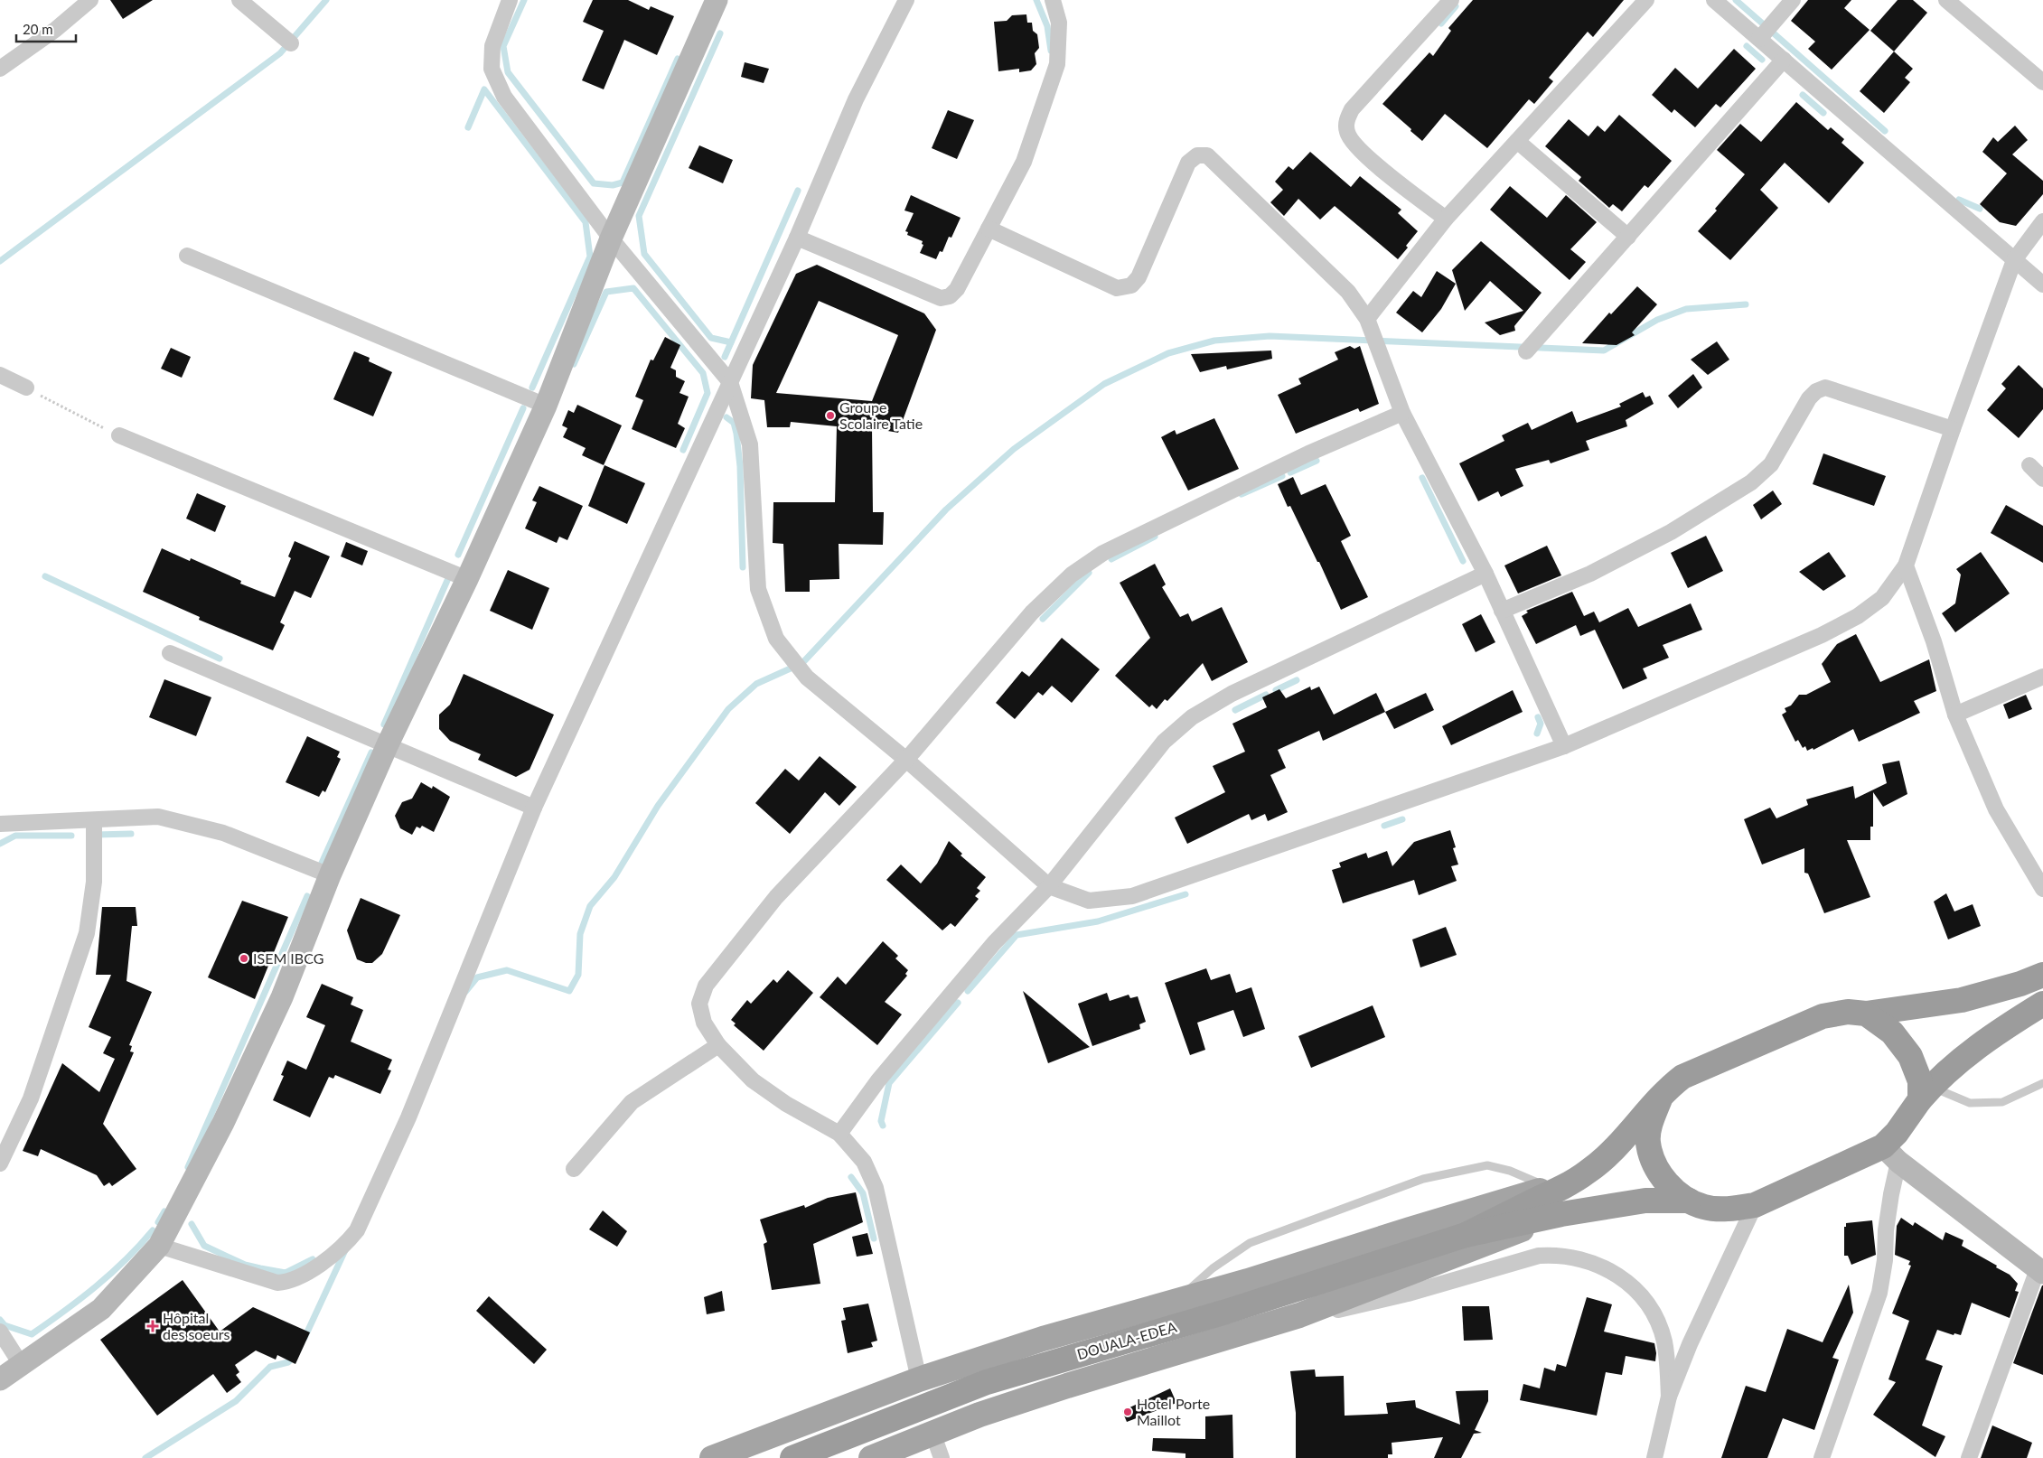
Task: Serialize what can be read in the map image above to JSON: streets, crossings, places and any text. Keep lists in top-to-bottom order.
{
  "streets": {
    "highway": ["DOUALA-EDEA"]
  },
  "places": {
    "other": ["Groupe Scolaire Tatie", "ISEM IBCG", "Hotel Porte Maillot"],
    "health": ["Hôpital des soeurs"]
  },
  "scale_bar": "20 m"
}
